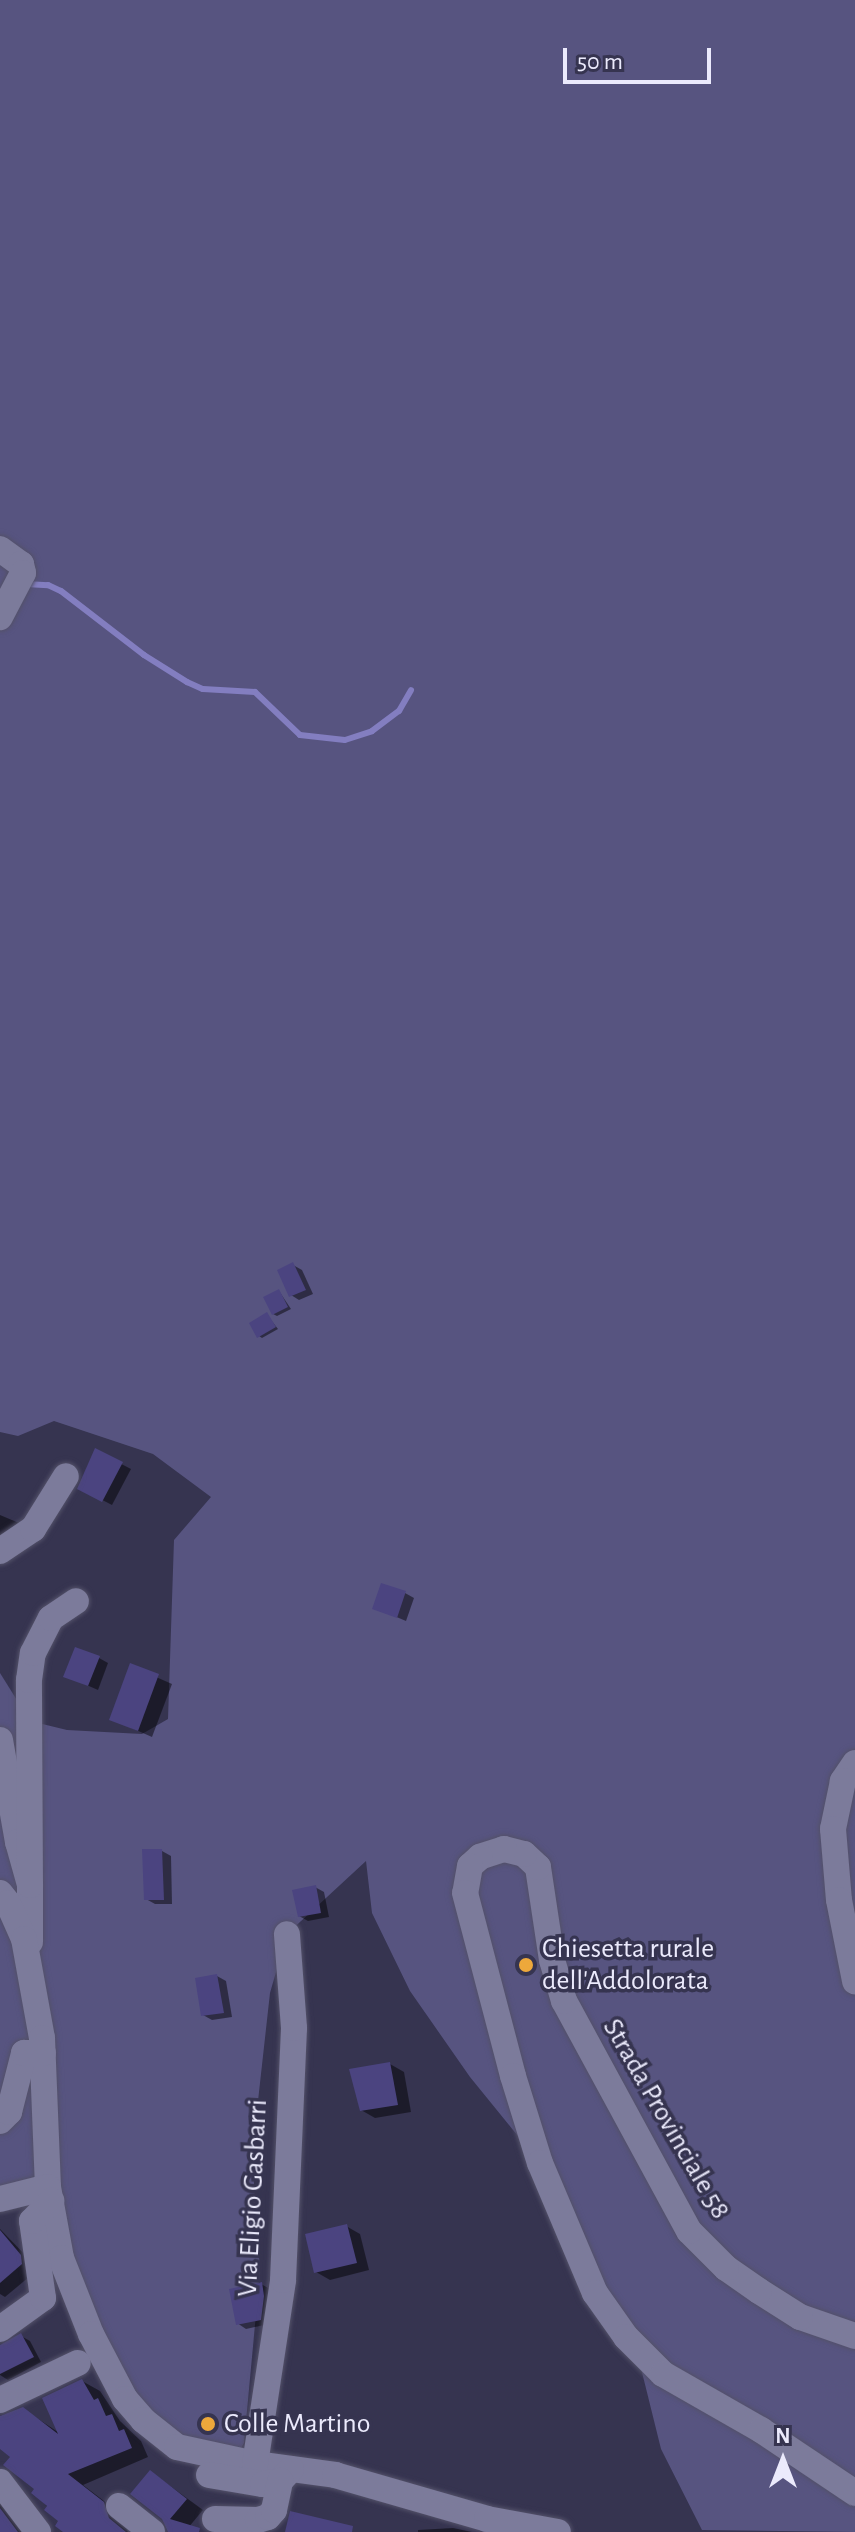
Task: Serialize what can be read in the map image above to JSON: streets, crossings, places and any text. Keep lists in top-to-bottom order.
{
  "streets": {
    "street": ["Strada Provinciale 58", "Via Eligio Gasbarri"]
  },
  "places": ["Chiesetta rurale dell'Addolorata", "Colle Martino"],
  "scale_bar": "50 m",
  "north": "top"
}
